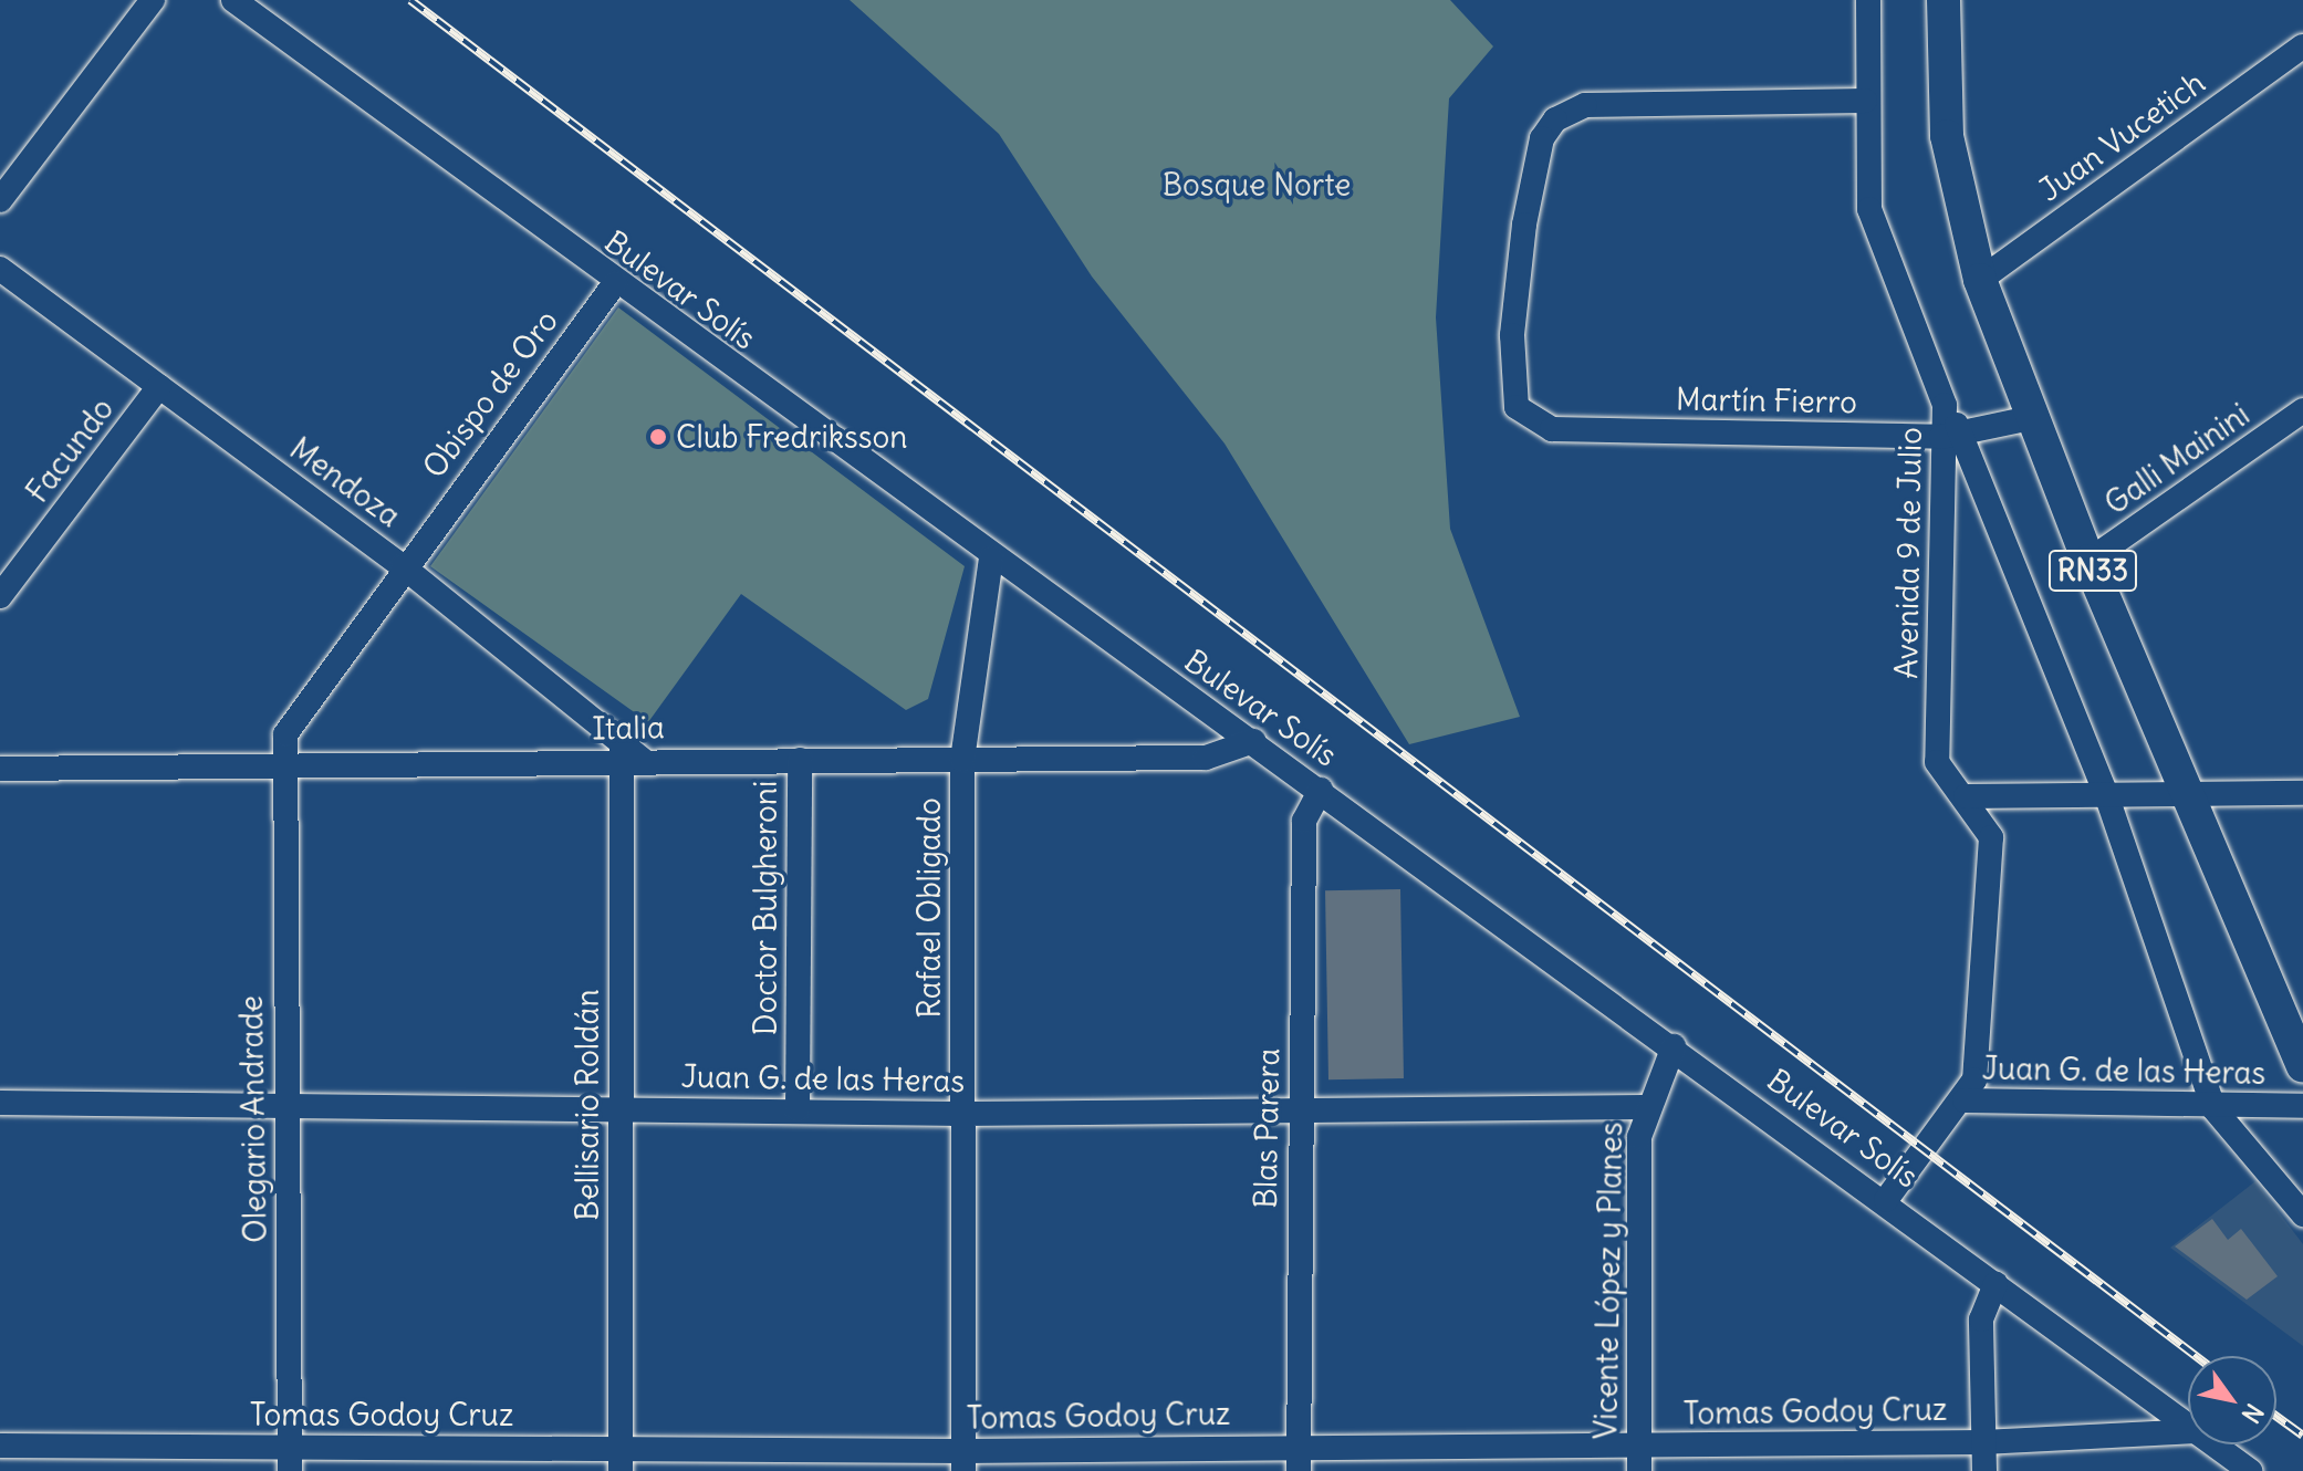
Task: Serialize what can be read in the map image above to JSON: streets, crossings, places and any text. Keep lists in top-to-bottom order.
{
  "streets": {
    "highway": ["RN33"],
    "street": [
      "Juan Vucetich",
      "Bulevar Solís",
      "Obispo de Oro",
      "Martín Fierro",
      "Facundo",
      "Galli Mainini",
      "Mendoza",
      "Avenida 9 de Julio",
      "Italia",
      "Doctor Bulgheroni",
      "Rafael Obligado",
      "Juan G. de las Heras",
      "Bellisario Roldán",
      "Olegario Andrade",
      "Blas Parera",
      "Vicente López y Planes",
      "Tomas Godoy Cruz"
    ]
  },
  "crossings": [
    ["Juan Vucetich", "RN33"],
    ["Bulevar Solís", "Obispo de Oro"],
    ["Bulevar Solís", "Italia"],
    ["Bulevar Solís", "Rafael Obligado"],
    ["Bulevar Solís", "Juan G. de las Heras"],
    ["Bulevar Solís", "Blas Parera"],
    ["Bulevar Solís", "Vicente López y Planes"],
    ["Obispo de Oro", "Mendoza"],
    ["Obispo de Oro", "Italia"],
    ["Obispo de Oro", "Olegario Andrade"],
    ["Martín Fierro", "Avenida 9 de Julio"],
    ["Martín Fierro", "RN33"],
    ["Facundo", "Mendoza"],
    ["Galli Mainini", "RN33"],
    ["Mendoza", "Italia"],
    ["Mendoza", "Bellisario Roldán"],
    ["Avenida 9 de Julio", "Juan G. de las Heras"],
    ["Italia", "Doctor Bulgheroni"],
    ["Italia", "Rafael Obligado"],
    ["Italia", "Bellisario Roldán"],
    ["Italia", "Olegario Andrade"],
    ["Doctor Bulgheroni", "Juan G. de las Heras"],
    ["Rafael Obligado", "Juan G. de las Heras"],
    ["Rafael Obligado", "Tomas Godoy Cruz"],
    ["Juan G. de las Heras", "Bellisario Roldán"],
    ["Juan G. de las Heras", "Olegario Andrade"],
    ["Juan G. de las Heras", "Blas Parera"],
    ["Juan G. de las Heras", "Vicente López y Planes"],
    ["Bellisario Roldán", "Tomas Godoy Cruz"],
    ["Olegario Andrade", "Tomas Godoy Cruz"],
    ["Blas Parera", "Tomas Godoy Cruz"],
    ["Vicente López y Planes", "Tomas Godoy Cruz"]
  ],
  "parks": ["Bosque Norte"],
  "places": ["Club Fredriksson"],
  "north": "bottom right"
}
